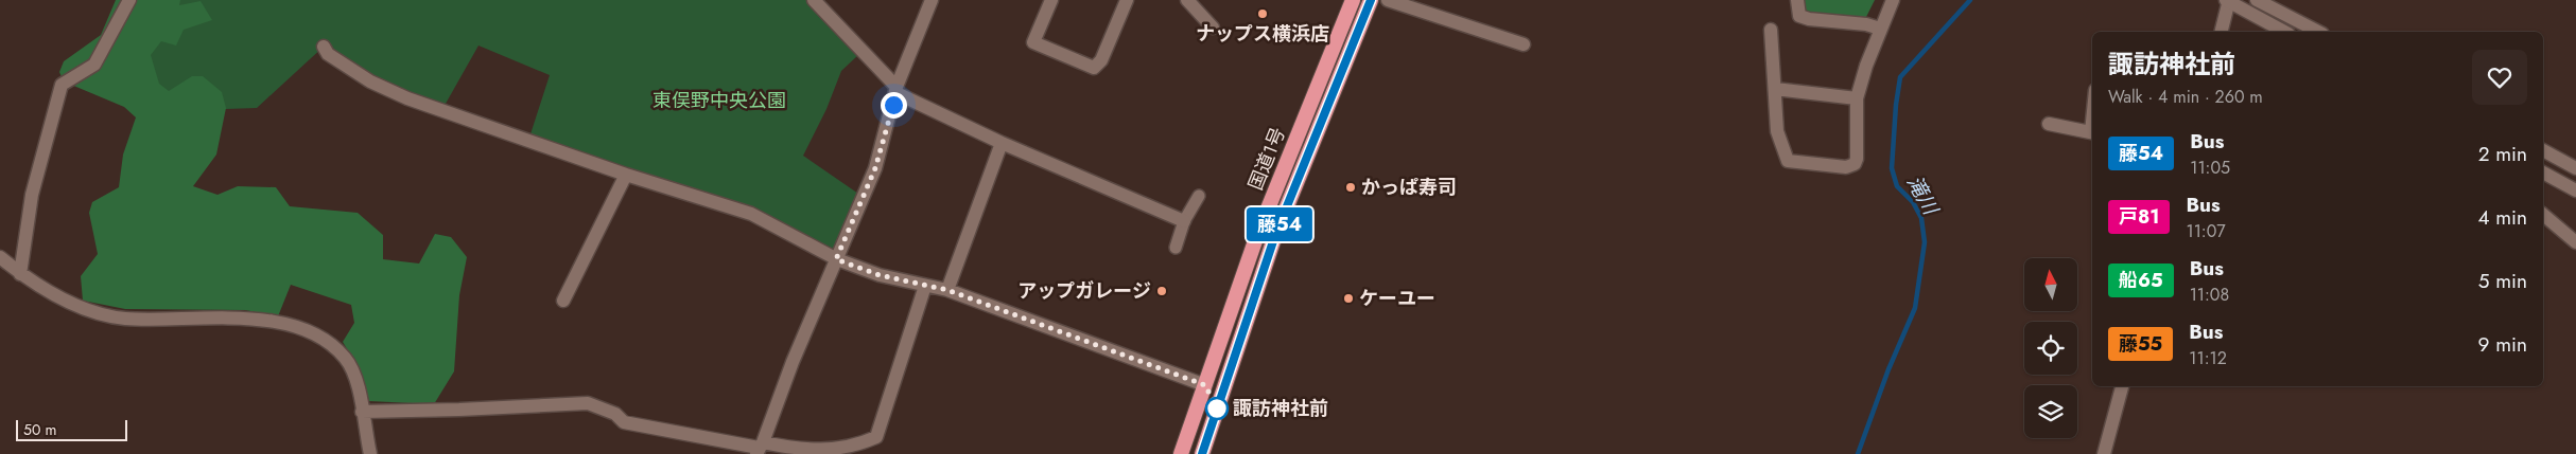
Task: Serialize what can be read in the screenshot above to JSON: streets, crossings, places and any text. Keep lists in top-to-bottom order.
{
  "streets": {
    "highway": ["国道1号"]
  },
  "water": ["滝川"],
  "parks": ["東俣野中央公園"],
  "places": [
    "ナップス横浜店",
    "かっぱ寿司",
    "アップガレージ",
    "ケーユー",
    "諏訪神社前"
  ],
  "lines": ["bus line 藤54"],
  "scale_bar": "50 m",
  "north": "top",
  "page": {
    "on_map": "藤54",
    "heading": ["諏訪神社前", "Walk · 4 min · 260 m"],
    "list": [
      {
        "mark": "藤54",
        "name": "Bus",
        "note": "11:05",
        "value": "2 min"
      },
      {
        "mark": "戸81",
        "name": "Bus",
        "note": "11:07",
        "value": "4 min"
      },
      {
        "mark": "船65",
        "name": "Bus",
        "note": "11:08",
        "value": "5 min"
      },
      {
        "mark": "藤55",
        "name": "Bus",
        "note": "11:12",
        "value": "9 min"
      }
    ],
    "scale": "50 m"
  }
}
